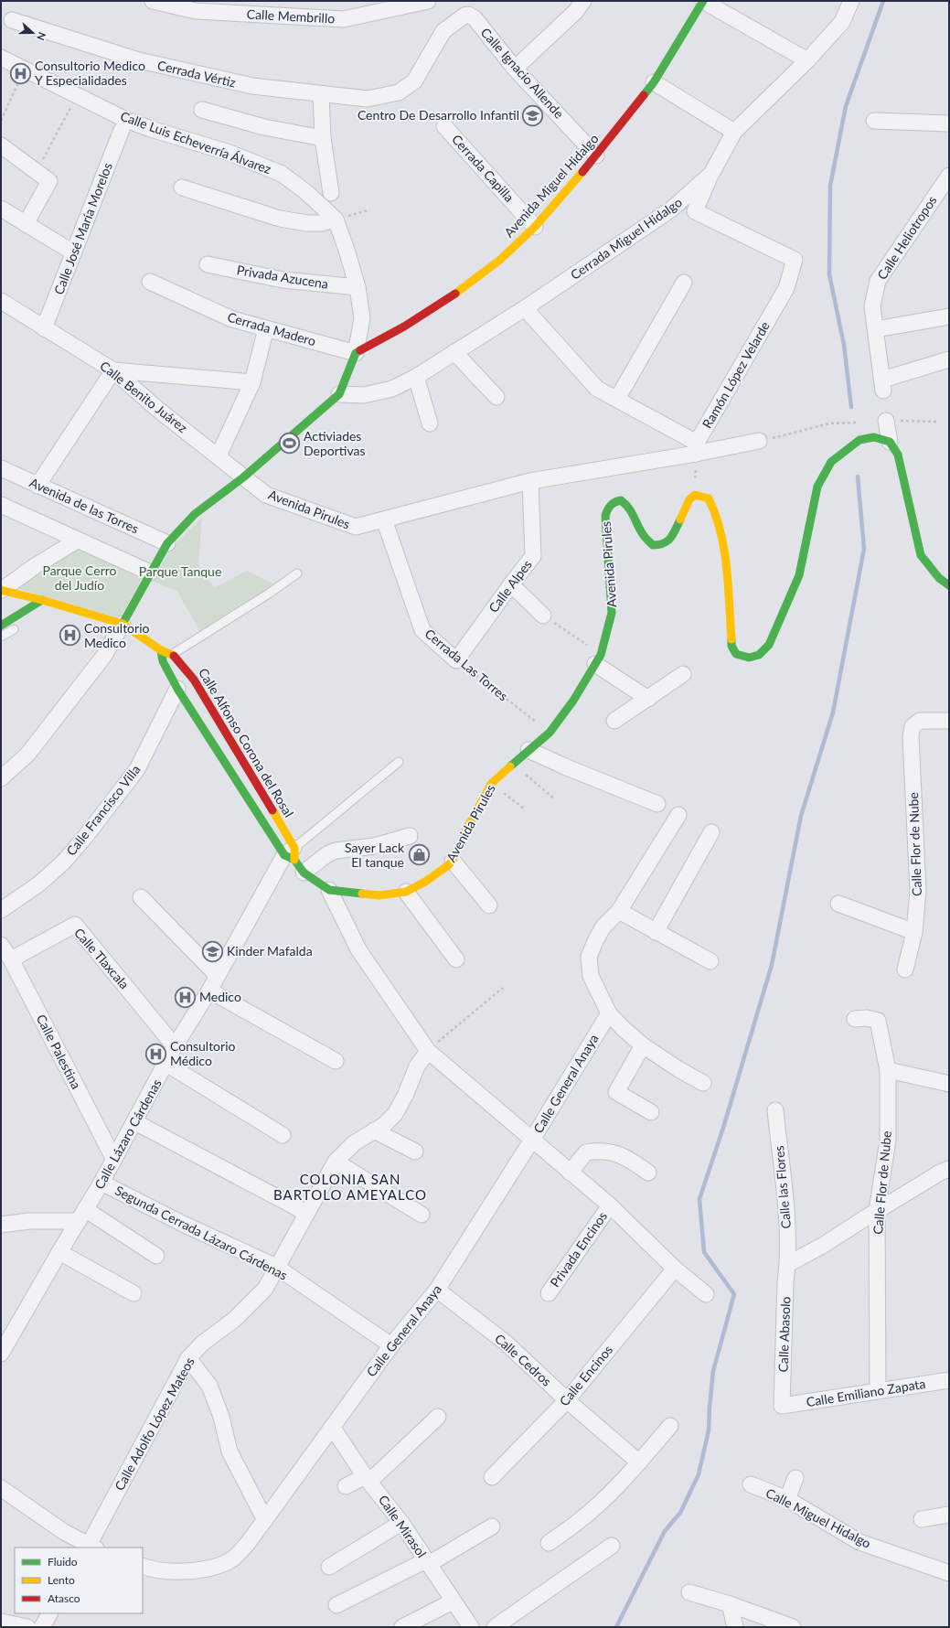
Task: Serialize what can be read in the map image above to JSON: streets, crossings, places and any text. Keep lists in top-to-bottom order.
{
  "streets": {
    "street": [
      "Calle Membrillo",
      "Calle Ignacio Allende",
      "Cerrada Vértiz",
      "Calle Luis Echeverría Álvarez",
      "Cerrada Capilla",
      "Avenida Miguel Hidalgo",
      "Calle José María Morelos",
      "Calle Heliotropos",
      "Cerrada Miguel Hidalgo",
      "Privada Azucena",
      "Cerrada Madero",
      "Ramón López Velarde",
      "Calle Benito Juárez",
      "Avenida de las Torres",
      "Avenida Pirules",
      "Calle Alpes",
      "Cerrada Las Torres",
      "Calle Alfonso Corona del Rosal",
      "Calle Francisco Villa",
      "Calle Flor de Nube",
      "Calle Tlaxcala",
      "Calle Palestina",
      "Calle General Anaya",
      "Calle Lázaro Cárdenas",
      "Calle las Flores",
      "Segunda Cerrada Lázaro Cárdenas",
      "Privada Encinos",
      "Calle Abasolo",
      "Calle Cedros",
      "Calle Encinos",
      "Calle Emiliano Zapata",
      "Calle Adolfo López Mateos",
      "Calle Miguel Hidalgo",
      "Calle Mirasol"
    ]
  },
  "crossings": [
    ["Calle Ignacio Allende", "Cerrada Vértiz"],
    ["Calle Ignacio Allende", "Avenida Miguel Hidalgo"],
    ["Calle Luis Echeverría Álvarez", "Avenida Miguel Hidalgo"],
    ["Calle Luis Echeverría Álvarez", "Privada Azucena"],
    ["Calle Luis Echeverría Álvarez", "Cerrada Madero"],
    ["Cerrada Capilla", "Avenida Miguel Hidalgo"],
    ["Avenida Miguel Hidalgo", "Cerrada Madero"],
    ["Calle José María Morelos", "Calle Benito Juárez"],
    ["Cerrada Miguel Hidalgo", "Ramón López Velarde"],
    ["Ramón López Velarde", "Avenida Pirules"],
    ["Calle Benito Juárez", "Avenida Pirules"],
    ["Avenida Pirules", "Calle Alpes"],
    ["Avenida Pirules", "Cerrada Las Torres"],
    ["Avenida Pirules", "Calle Alfonso Corona del Rosal"],
    ["Calle Alpes", "Cerrada Las Torres"],
    ["Calle Alfonso Corona del Rosal", "Calle Francisco Villa"],
    ["Calle Alfonso Corona del Rosal", "Calle Lázaro Cárdenas"],
    ["Calle Flor de Nube", "Calle Emiliano Zapata"],
    ["Calle Tlaxcala", "Calle Palestina"],
    ["Calle Tlaxcala", "Calle Lázaro Cárdenas"],
    ["Calle Palestina", "Calle Lázaro Cárdenas"],
    ["Calle General Anaya", "Segunda Cerrada Lázaro Cárdenas"],
    ["Calle General Anaya", "Calle Cedros"],
    ["Calle General Anaya", "Calle Mirasol"],
    ["Calle Lázaro Cárdenas", "Segunda Cerrada Lázaro Cárdenas"],
    ["Calle las Flores", "Calle Abasolo"],
    ["Segunda Cerrada Lázaro Cárdenas", "Calle Adolfo López Mateos"],
    ["Calle Abasolo", "Calle Emiliano Zapata"],
    ["Calle Cedros", "Calle Encinos"]
  ],
  "districts": ["COLONIA SAN BARTOLO AMEYALCO"],
  "parks": ["Parque Cerro del Judío", "Parque Tanque"],
  "places": {
    "hospital": [
      "Consultorio Medico Y Especialidades",
      "Consultorio Medico",
      "Medico",
      "Consultorio Médico"
    ],
    "school or university": ["Centro De Desarrollo Infantil", "Kinder Mafalda"],
    "sports": ["Activiades Deportivas"],
    "shop": ["Sayer Lack El tanque"]
  },
  "legend": ["Fluido", "Lento", "Atasco"],
  "north": "right"
}
